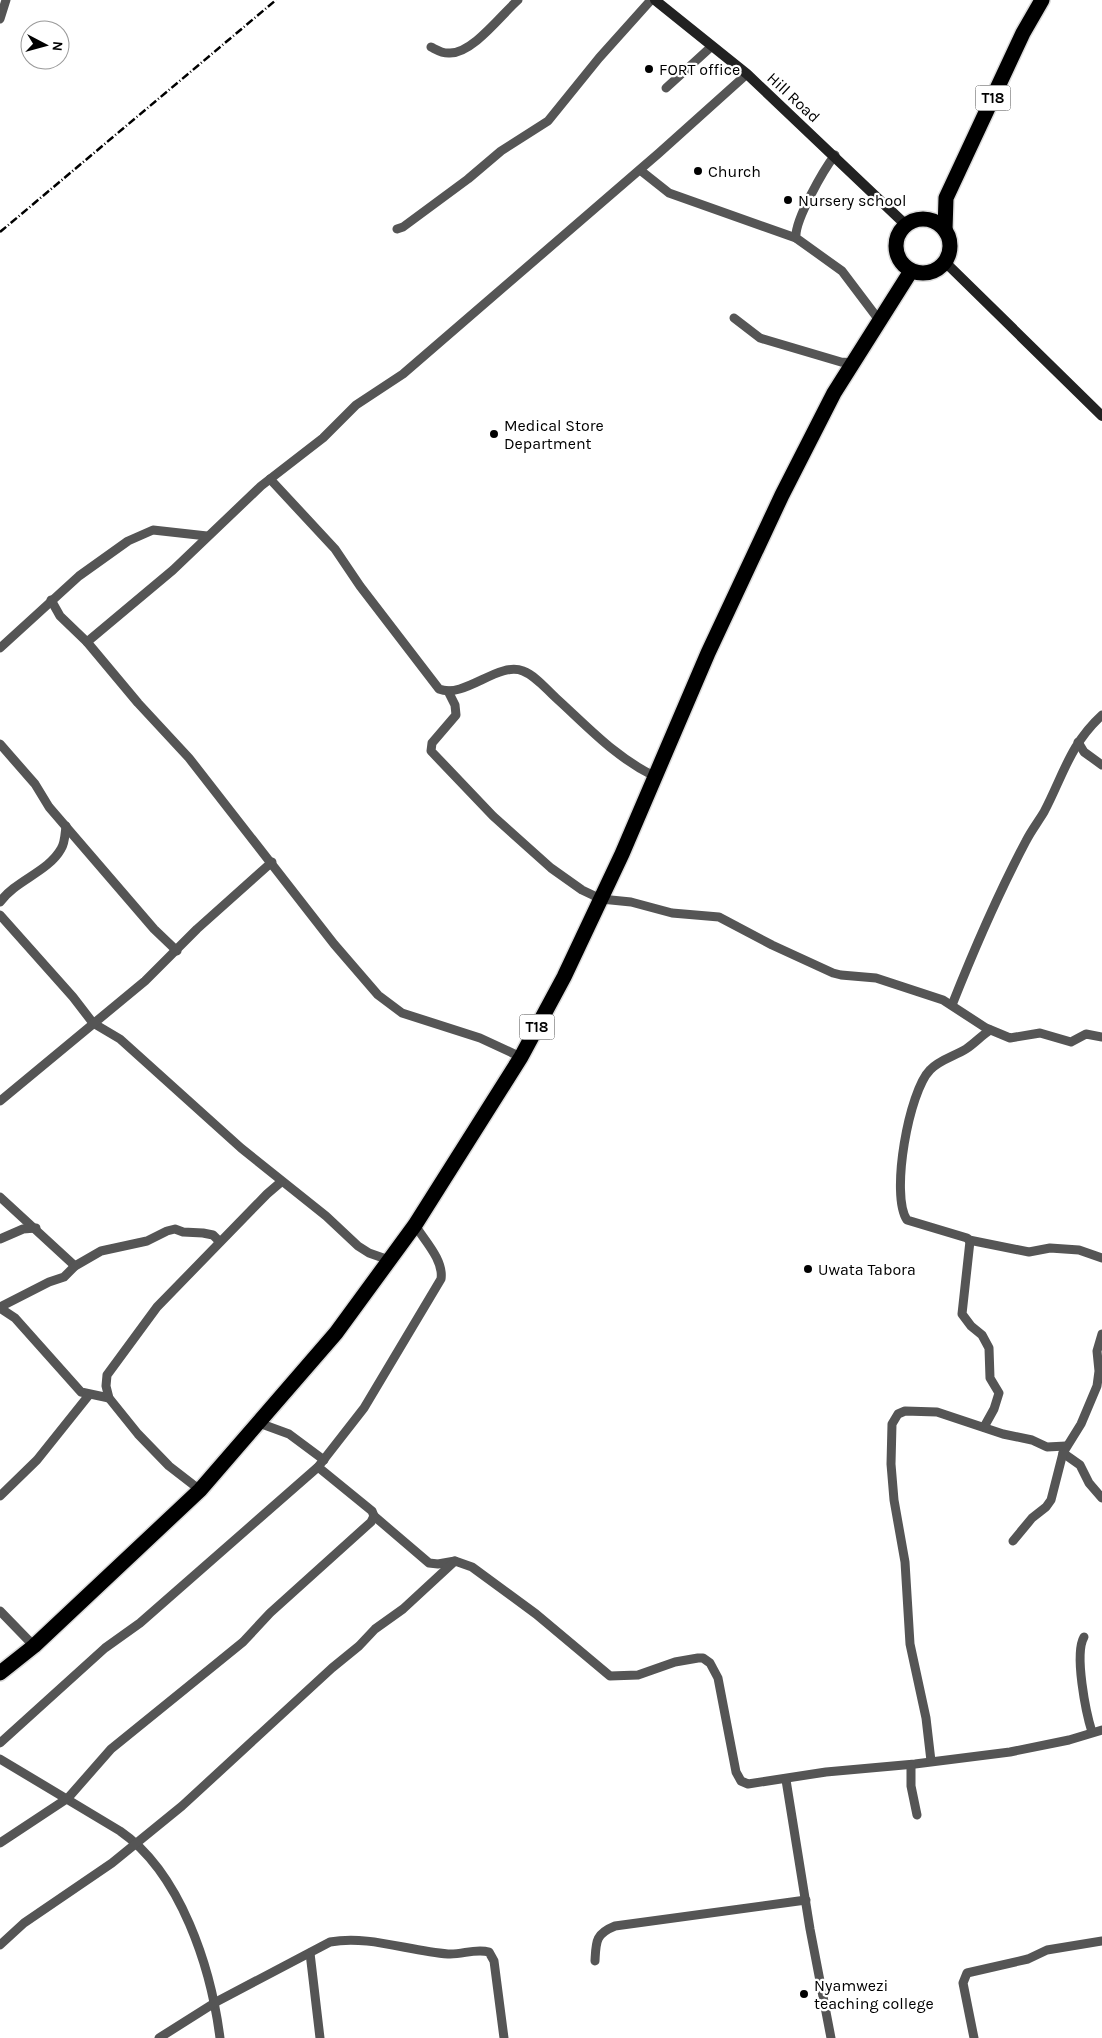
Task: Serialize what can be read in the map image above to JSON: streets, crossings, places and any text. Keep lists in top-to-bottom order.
{
  "streets": {
    "highway": ["T18"],
    "main road": ["Hill Road"]
  },
  "crossings": [
    ["Hill Road", "T18"]
  ],
  "places": [
    "FORT office",
    "Church",
    "Nursery school",
    "Medical Store Department",
    "Uwata Tabora",
    "Nyamwezi teaching college"
  ],
  "north": "right"
}
